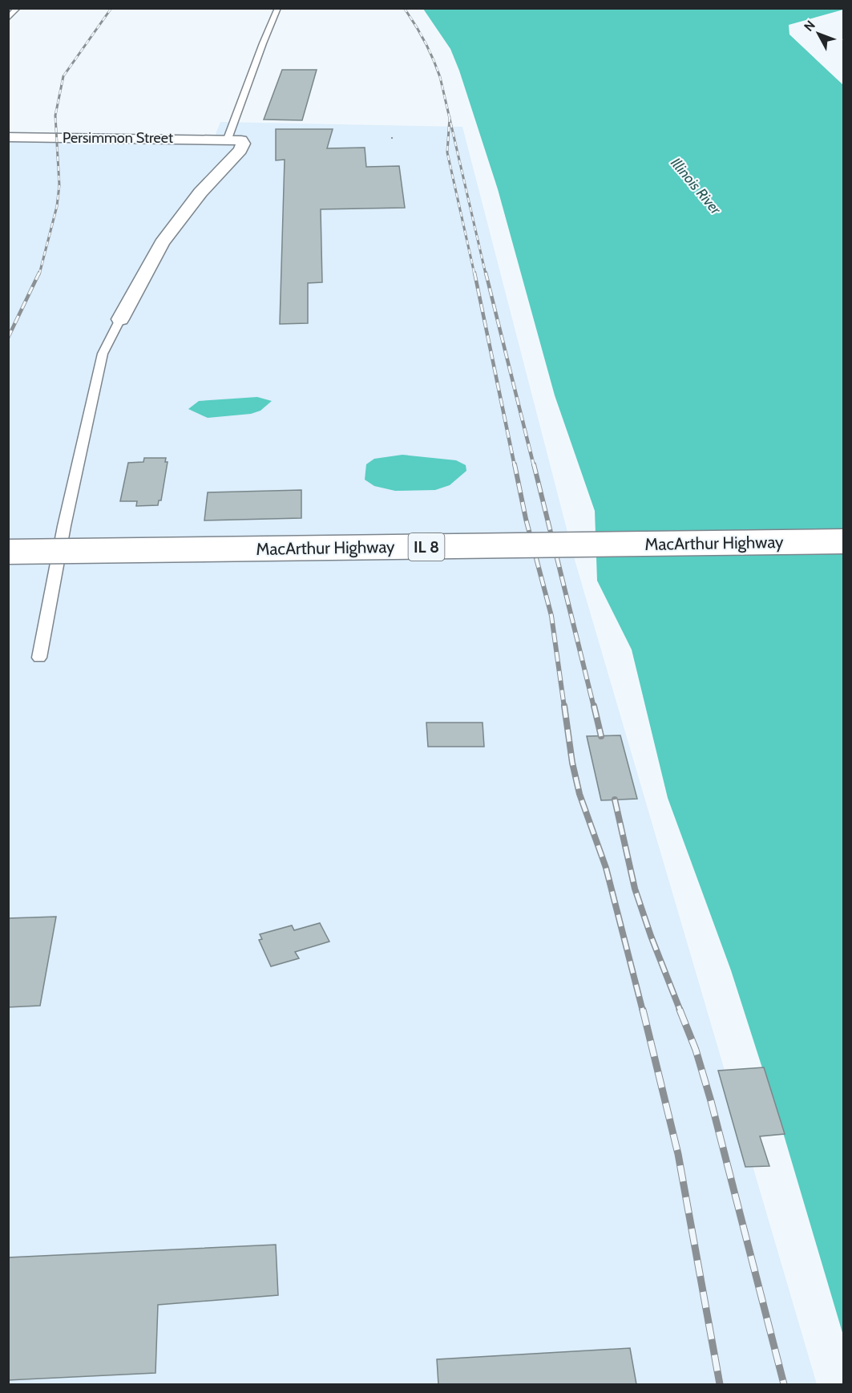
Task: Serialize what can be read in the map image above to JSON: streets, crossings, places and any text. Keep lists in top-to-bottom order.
{
  "streets": {
    "street": ["Persimmon Street", "MacArthur Highway", "IL 8"]
  },
  "water": ["Illinois River"],
  "north": "top left"
}
